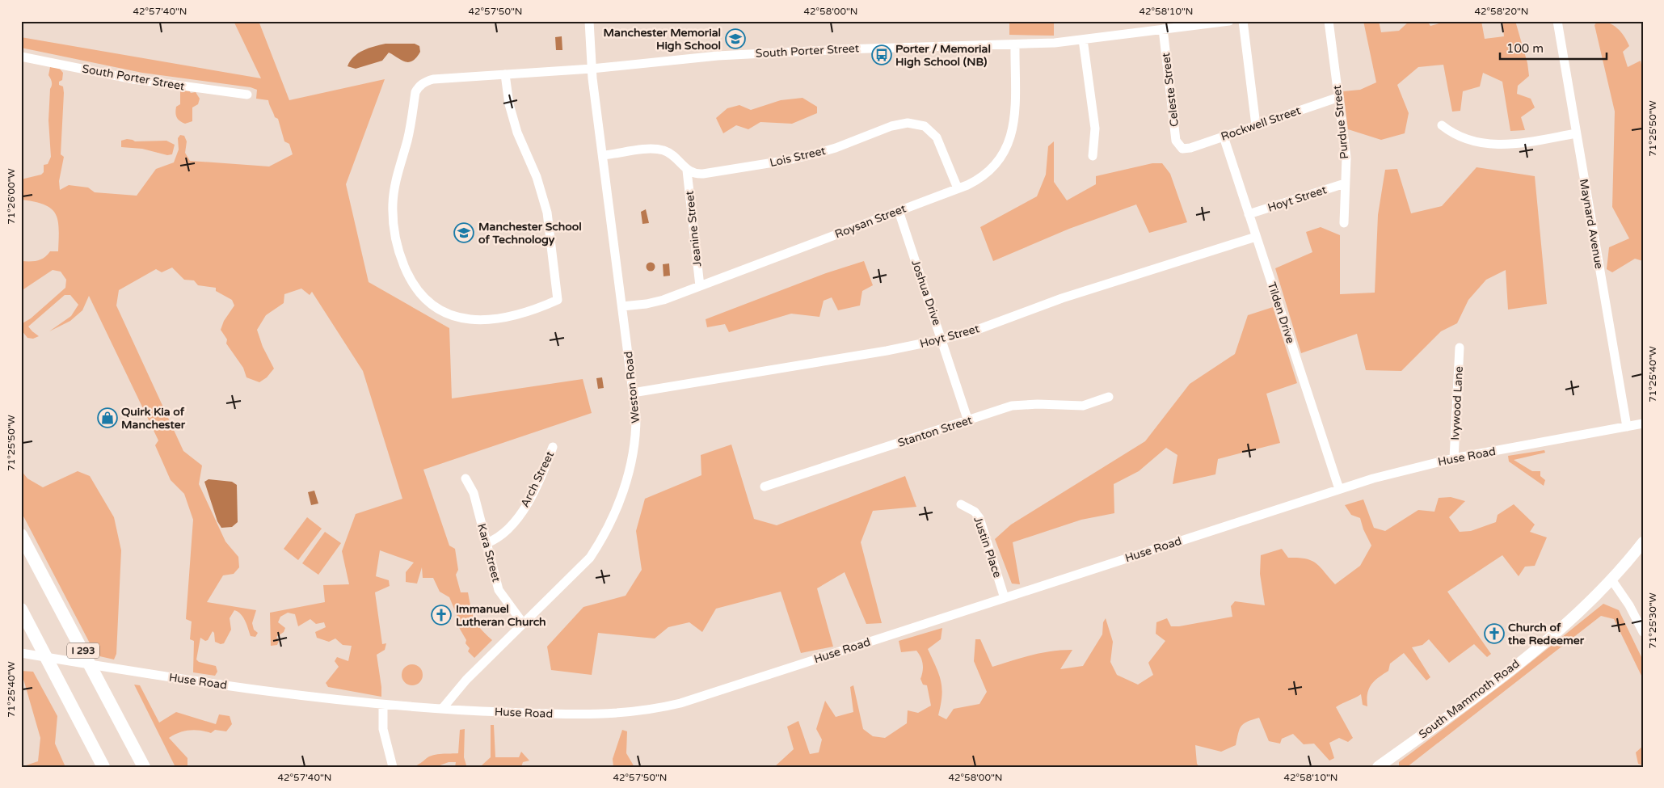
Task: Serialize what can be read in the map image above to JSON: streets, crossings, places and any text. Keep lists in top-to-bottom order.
{
  "streets": {
    "highway": ["I 293"],
    "main road": ["South Mammoth Road"],
    "street": [
      "South Porter Street",
      "Celeste Street",
      "Purdue Street",
      "Rockwell Street",
      "Lois Street",
      "Hoyt Street",
      "Roysan Street",
      "Maynard Avenue",
      "Jeanine Street",
      "Joshua Drive",
      "Tilden Drive",
      "Weston Road",
      "Ivywood Lane",
      "Stanton Street",
      "Huse Road",
      "Arch Street",
      "Justin Place",
      "Kara Street"
    ]
  },
  "crossings": [
    ["South Porter Street", "Celeste Street"],
    ["South Porter Street", "Roysan Street"],
    ["South Porter Street", "Weston Road"],
    ["Celeste Street", "Rockwell Street"],
    ["Purdue Street", "Rockwell Street"],
    ["Purdue Street", "Hoyt Street"],
    ["Rockwell Street", "Tilden Drive"],
    ["Lois Street", "Roysan Street"],
    ["Lois Street", "Jeanine Street"],
    ["Hoyt Street", "Joshua Drive"],
    ["Hoyt Street", "Tilden Drive"],
    ["Hoyt Street", "Weston Road"],
    ["Roysan Street", "Jeanine Street"],
    ["Roysan Street", "Joshua Drive"],
    ["Roysan Street", "Weston Road"],
    ["Maynard Avenue", "Huse Road"],
    ["Joshua Drive", "Stanton Street"],
    ["Tilden Drive", "Huse Road"],
    ["Weston Road", "Huse Road"],
    ["Weston Road", "Kara Street"],
    ["Ivywood Lane", "Huse Road"],
    ["Huse Road", "Justin Place"],
    ["Arch Street", "Kara Street"]
  ],
  "places": {
    "school or university": ["Manchester Memorial High School", "Manchester School of Technology"],
    "bus stop": ["Porter / Memorial High School (NB)"],
    "shop": ["Quirk Kia of Manchester"],
    "church": ["Immanuel Lutheran Church", "Church of the Redeemer"]
  },
  "scale_bar": "100 m",
  "coordinates": [
    "42°57'40\"N",
    "42°57'50\"N",
    "42°58'00\"N",
    "42°58'10\"N",
    "42°58'20\"N",
    "71°25'50\"W",
    "71°26'00\"W",
    "71°25'40\"W",
    "71°25'30\"W"
  ]
}
